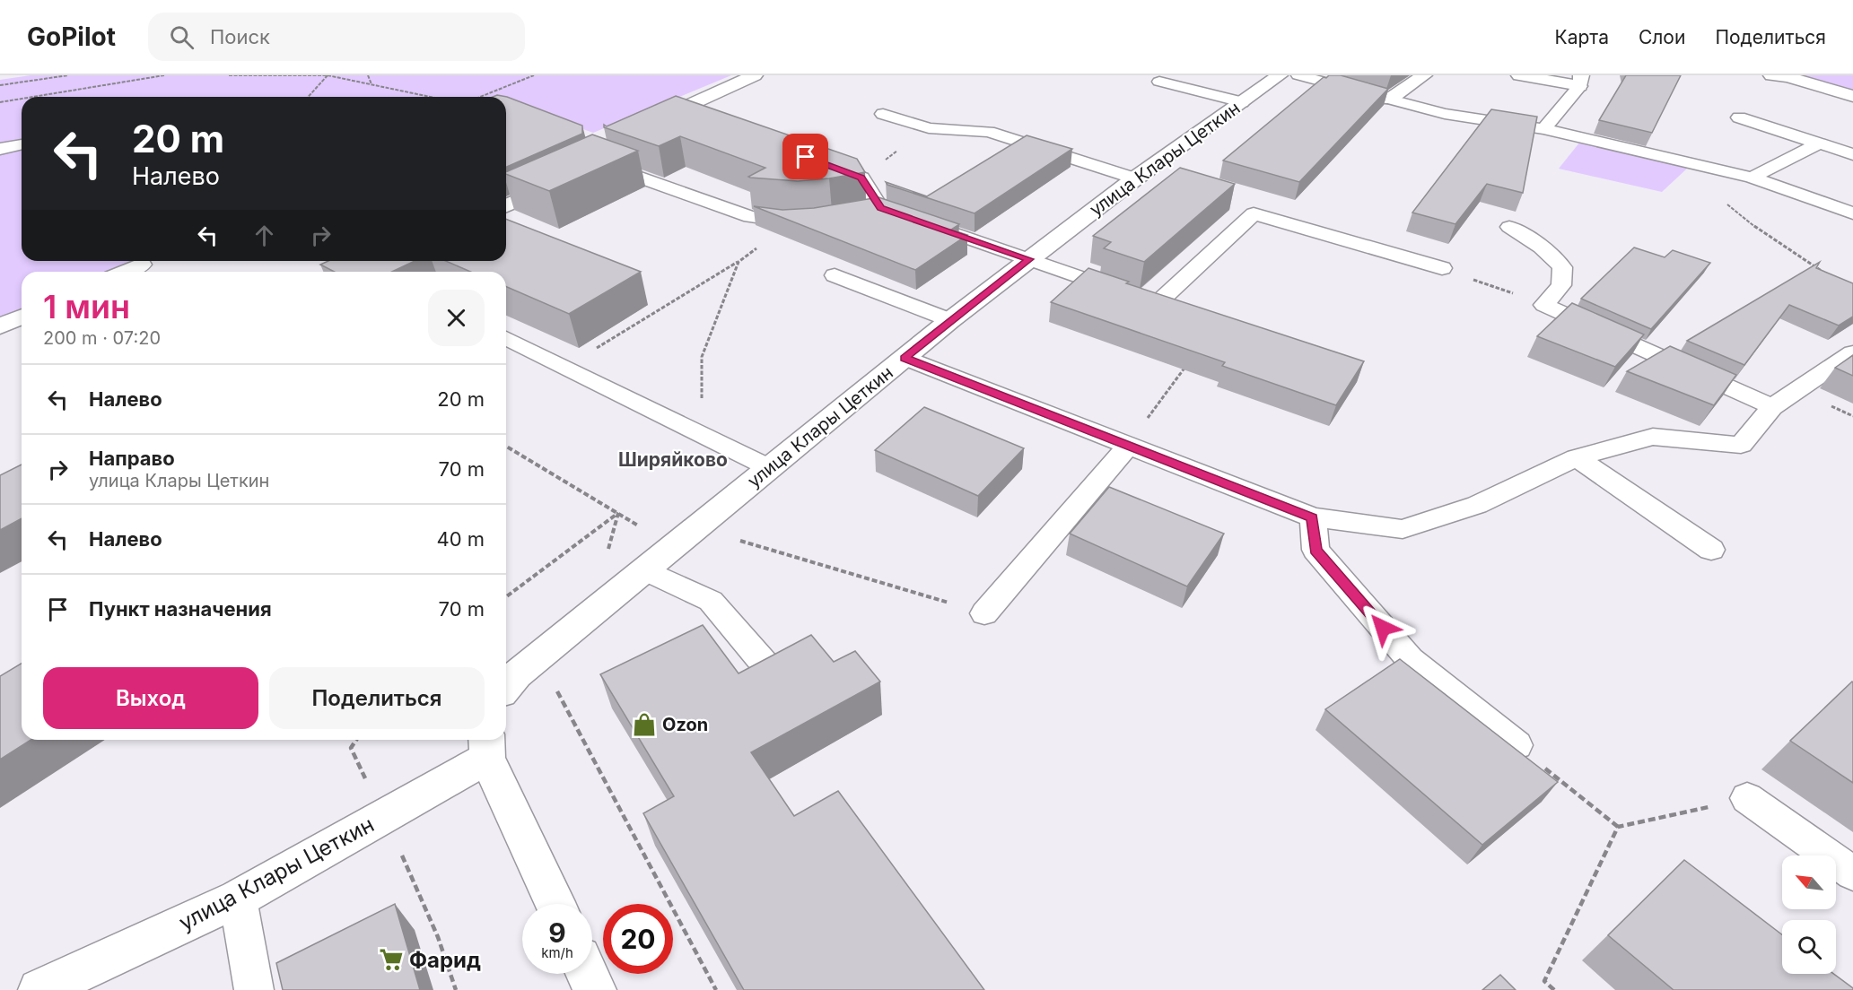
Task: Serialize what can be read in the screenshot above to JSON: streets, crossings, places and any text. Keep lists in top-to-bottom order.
{
  "streets": {
    "street": ["улица Клары Цеткин"]
  },
  "districts": ["Ширяйково"],
  "places": {
    "shop": ["Ozon"],
    "supermarket": ["Фарид"]
  },
  "north": "top left",
  "page": {
    "header": "GoPilot",
    "search": "Поиск",
    "nav": ["Карта", "Слои", "Поделиться"],
    "turn": ["20 m", "Налево"],
    "heading": ["1 мин", "200 m · 07:20"],
    "list": [
      {
        "name": "Налево",
        "value": "20 m"
      },
      {
        "name": "Направо",
        "note": "улица Клары Цеткин",
        "value": "70 m"
      },
      {
        "name": "Налево",
        "value": "40 m"
      },
      {
        "name": "Пункт назначения",
        "value": "70 m"
      }
    ],
    "buttons": ["Выход", "Поделиться"],
    "speed": "9 km/h",
    "limit": "20"
  }
}
